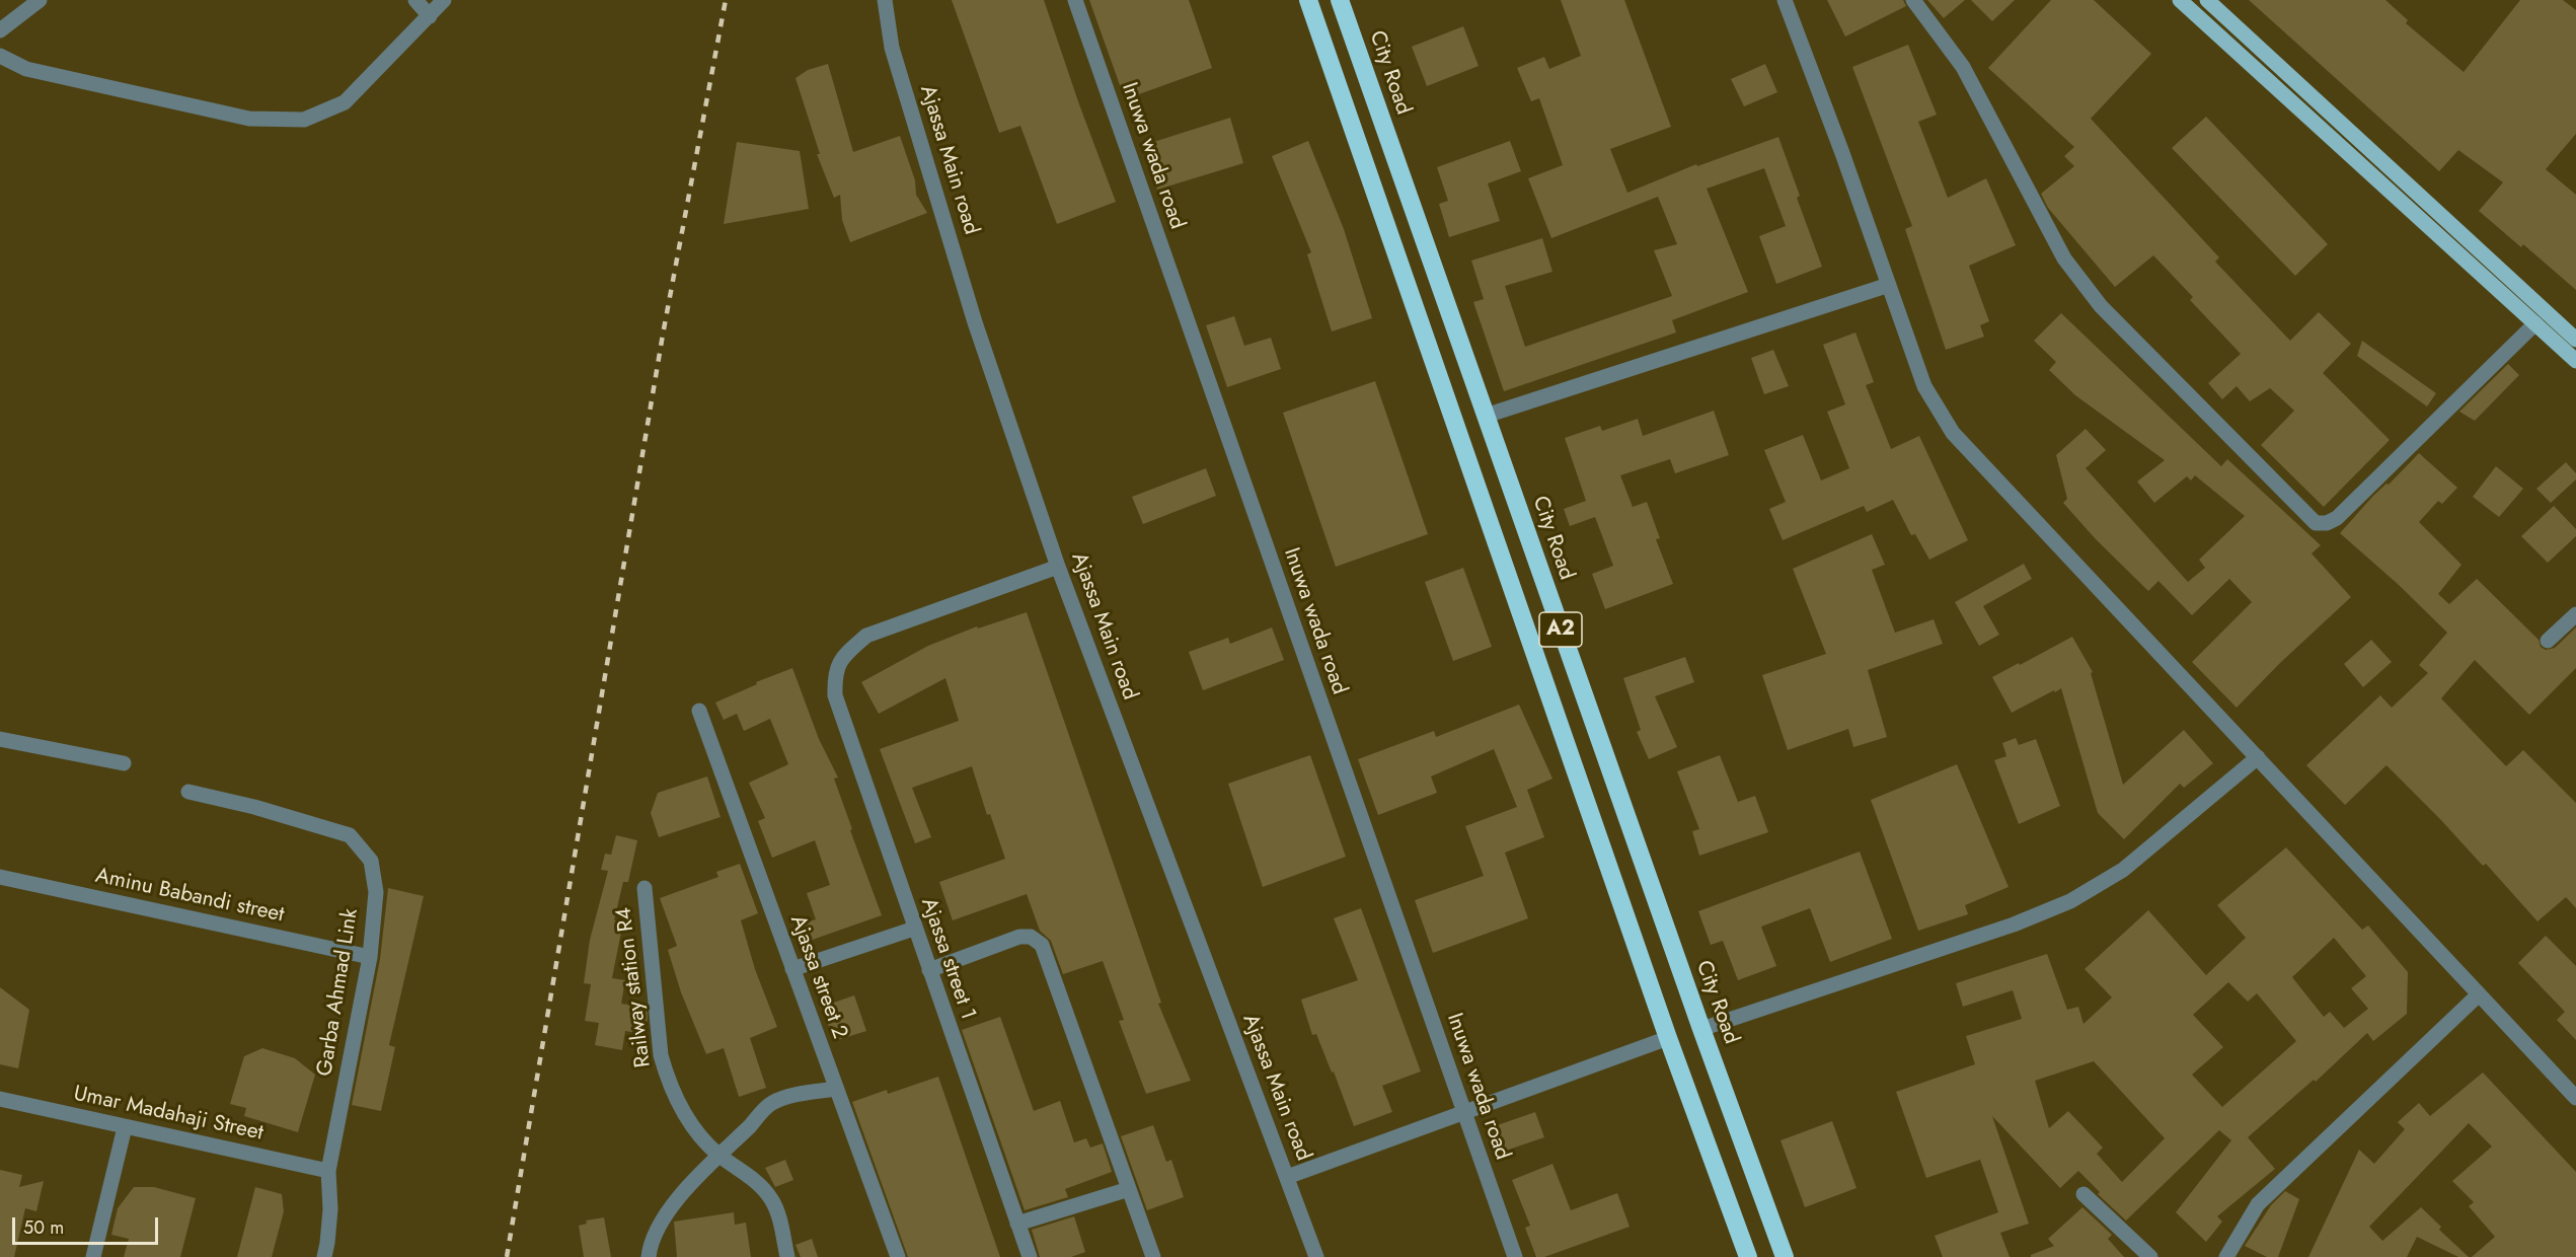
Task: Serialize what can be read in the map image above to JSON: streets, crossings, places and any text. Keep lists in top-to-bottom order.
{
  "streets": {
    "highway": ["City Road", "A2"],
    "street": [
      "Inuwa wada road",
      "Ajassa Main road",
      "Aminu Babandi street",
      "Ajassa street 1",
      "Ajassa street 2",
      "Railway station R4",
      "Garba Ahmad Link",
      "Umar Madahaji Street"
    ]
  },
  "crossings": [
    ["Ajassa Main road", "Ajassa street 1"],
    ["Aminu Babandi street", "Garba Ahmad Link"],
    ["Garba Ahmad Link", "Umar Madahaji Street"]
  ],
  "scale_bar": "50 m"
}
